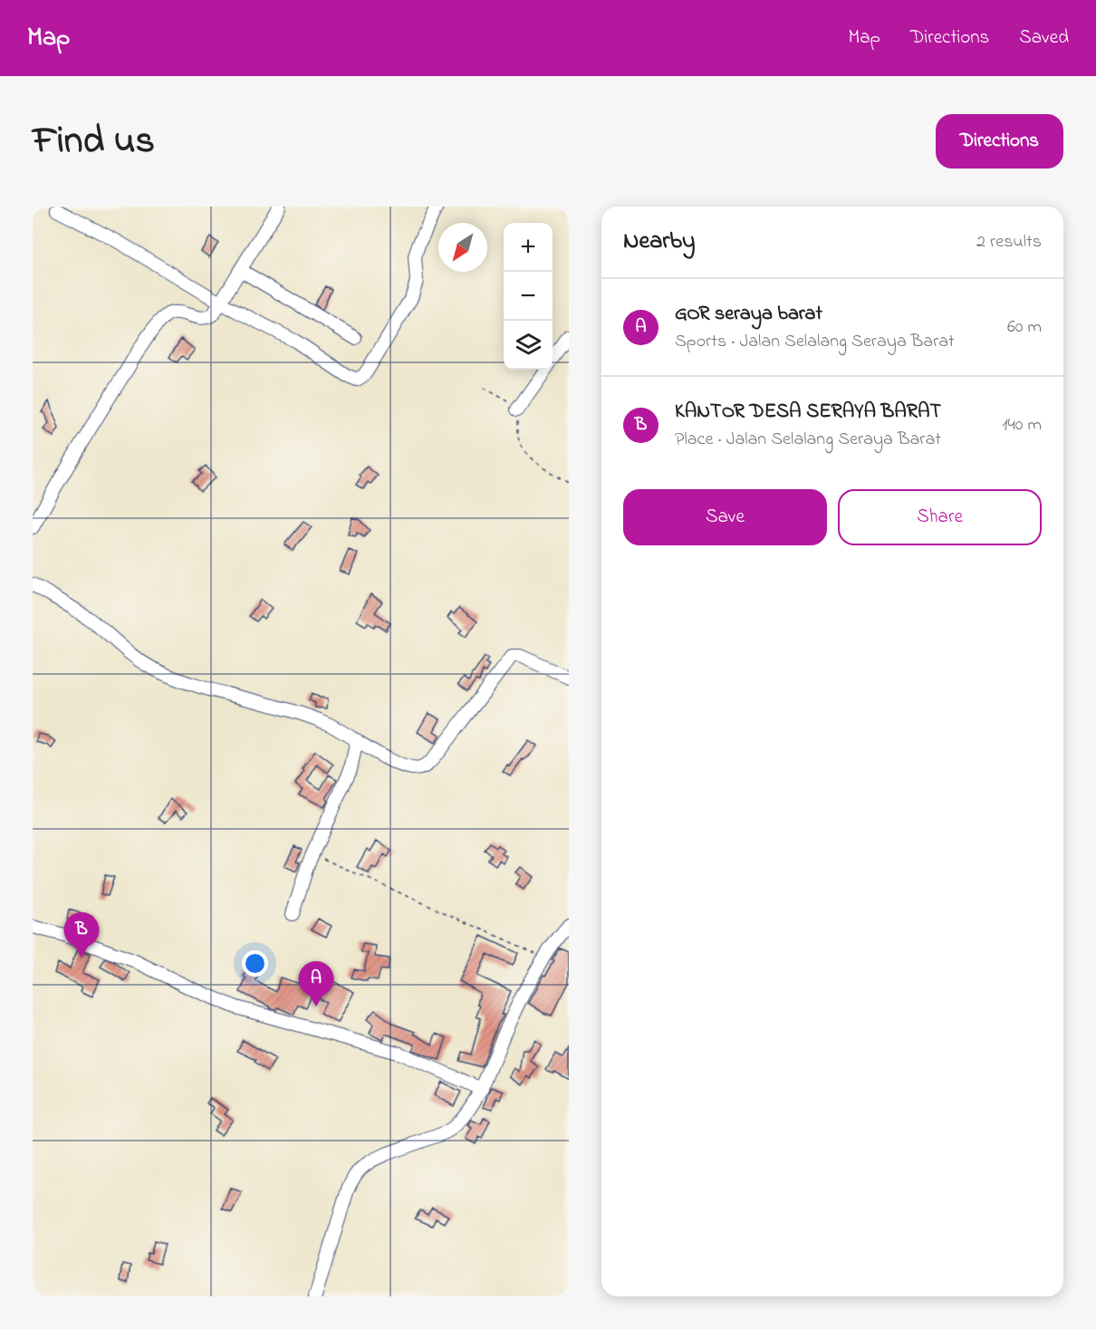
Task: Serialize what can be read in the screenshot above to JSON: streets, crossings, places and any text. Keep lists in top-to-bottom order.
{
  "north": "bottom left",
  "page": {
    "header": "Map",
    "nav": ["Map", "Directions", "Saved"],
    "title": "Find us",
    "buttons": [
      "Directions",
      ["Save", "Share"]
    ],
    "heading": ["Nearby", "2 results"],
    "map_buttons": ["+", "−"],
    "list": [
      {
        "mark": "A",
        "name": "GOR seraya barat",
        "note": "Sports · Jalan Selalang Seraya Barat",
        "value": "60 m"
      },
      {
        "mark": "B",
        "name": "KANTOR DESA SERAYA BARAT",
        "note": "Place · Jalan Selalang Seraya Barat",
        "value": "140 m"
      }
    ],
    "pins": ["B", "A"]
  }
}
